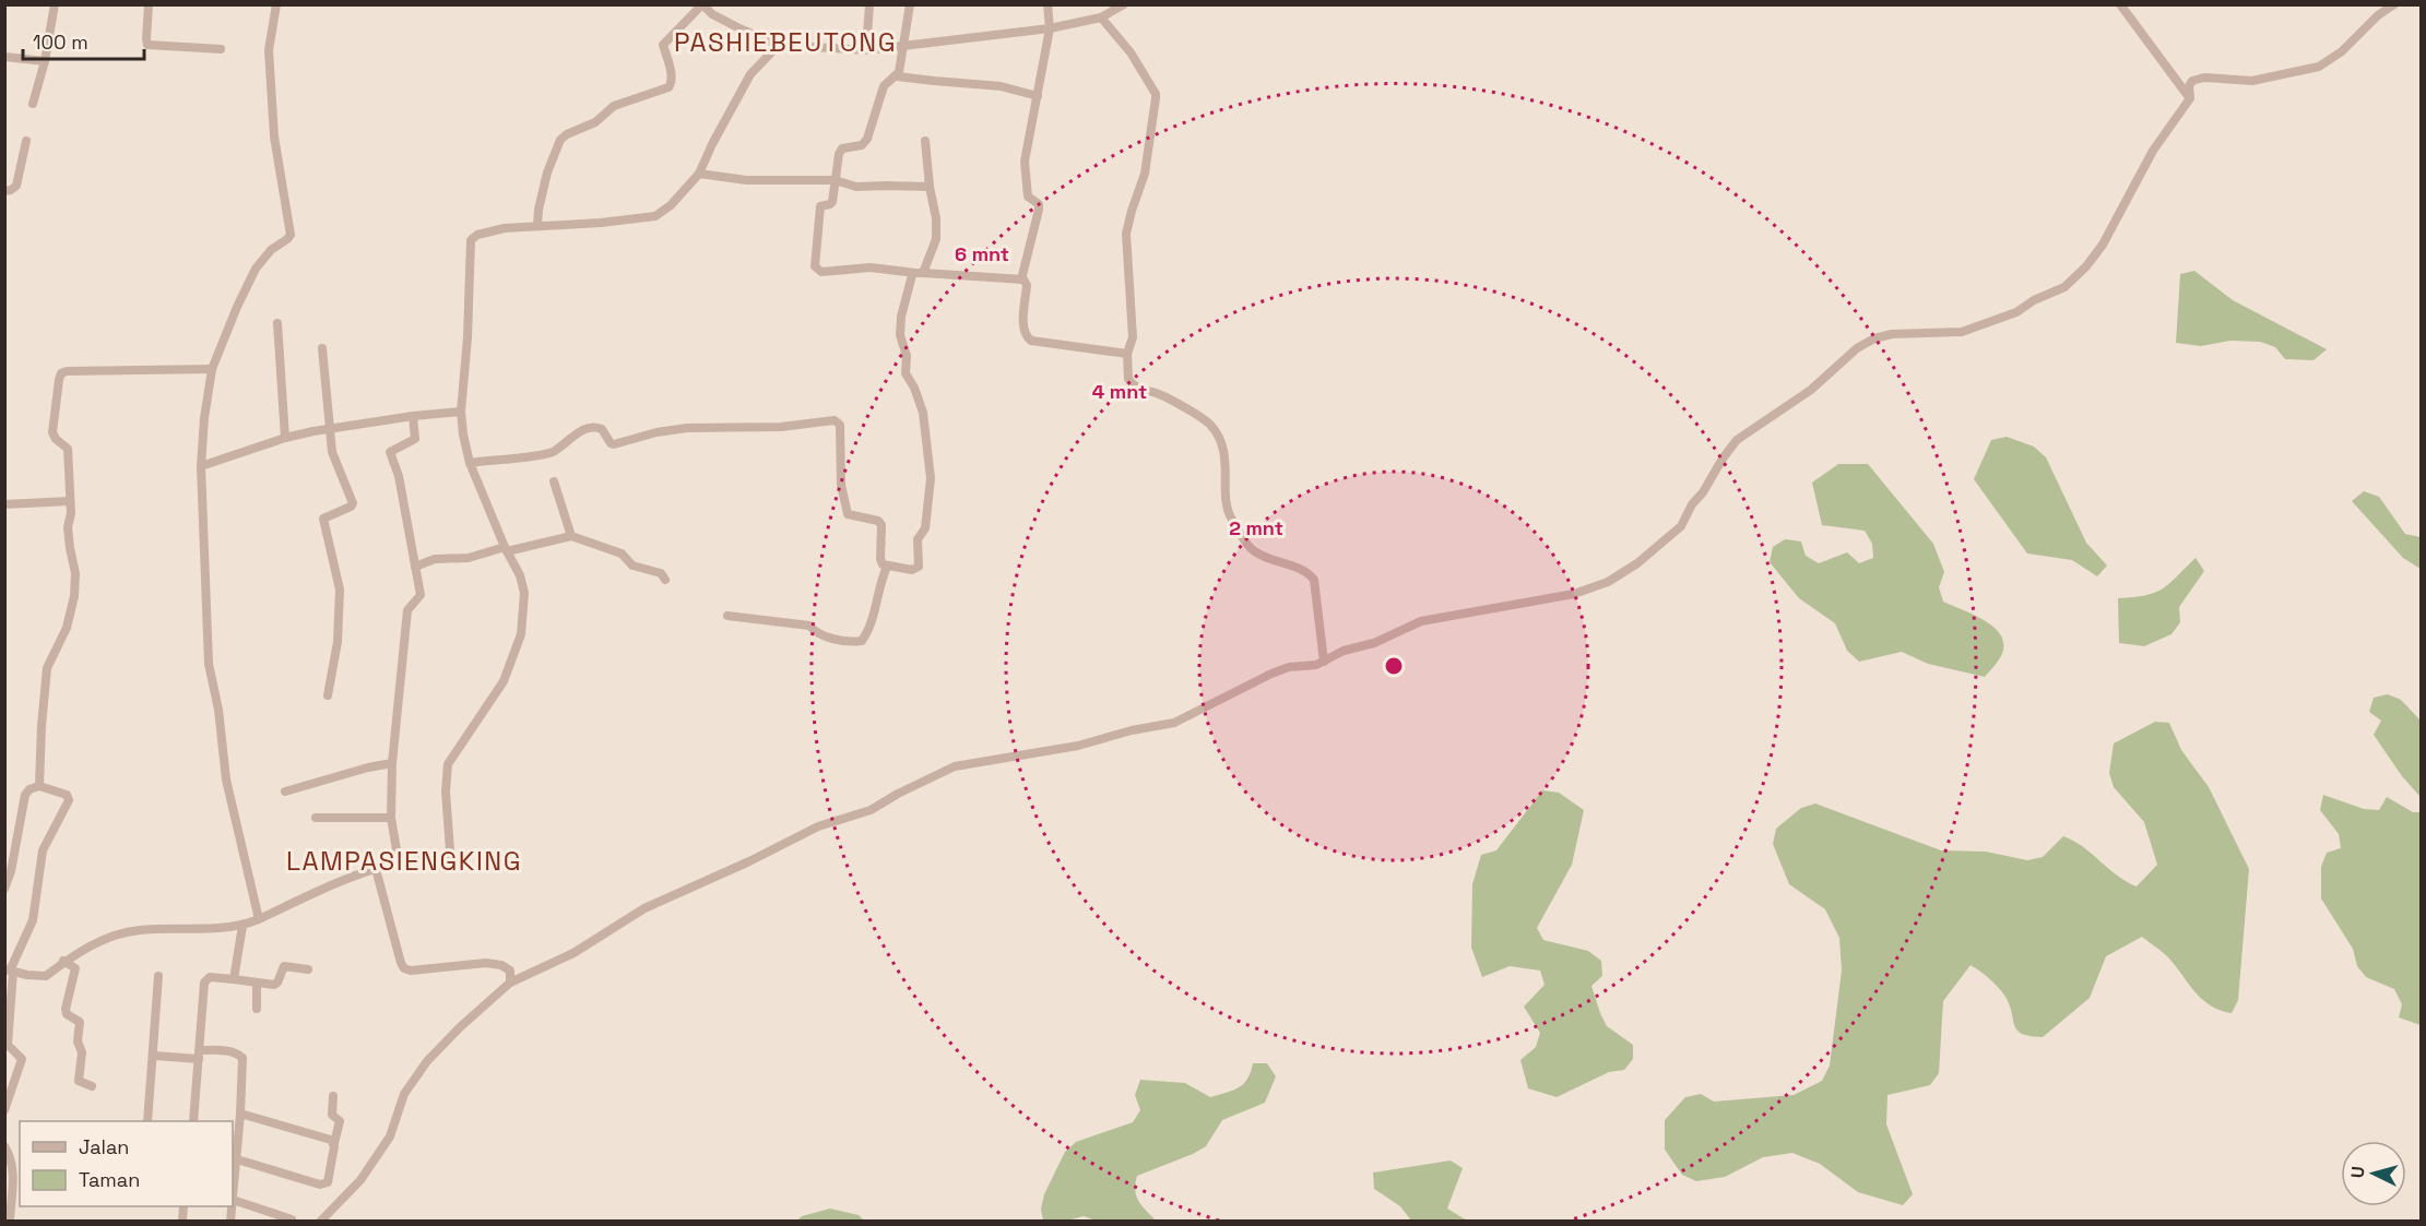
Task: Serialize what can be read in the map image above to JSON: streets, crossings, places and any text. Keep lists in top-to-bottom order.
{
  "districts": ["PASHIEBEUTONG", "LAMPASIENGKING"],
  "legend": ["Jalan", "Taman"],
  "scale_bar": "100 m",
  "north": "left",
  "rings": ["6 mnt", "4 mnt", "2 mnt"]
}
